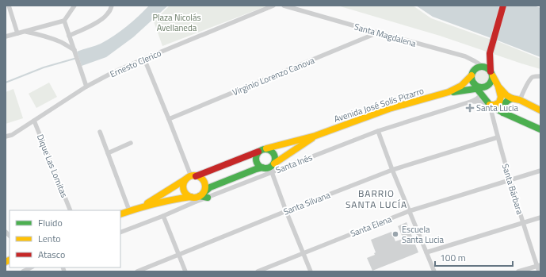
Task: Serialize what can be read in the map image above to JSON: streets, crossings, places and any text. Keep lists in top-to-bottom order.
{
  "streets": {
    "main road": ["Avenida José Solís Pizarro"],
    "street": [
      "Santa Magdalena",
      "Ernesto Clerico",
      "Virginio Lorenzo Canova",
      "Santa Inés",
      "Dique Las Lomitas",
      "Santa Bárbara",
      "Santa Silvana",
      "Santa Elena"
    ]
  },
  "crossings": [
    ["Santa Magdalena", "Virginio Lorenzo Canova"],
    ["Santa Magdalena", "Avenida José Solís Pizarro"],
    ["Santa Magdalena", "Santa Inés"],
    ["Ernesto Clerico", "Dique Las Lomitas"],
    ["Avenida José Solís Pizarro", "Santa Inés"],
    ["Santa Inés", "Santa Bárbara"],
    ["Santa Bárbara", "Santa Silvana"],
    ["Santa Bárbara", "Santa Elena"]
  ],
  "districts": ["BARRIO SANTA LUCÍA"],
  "parks": ["Plaza Nicolás Avellaneda"],
  "places": {
    "health": ["Santa Lucia"],
    "other": ["Escuela Santa Lucia"]
  },
  "legend": ["Fluido", "Lento", "Atasco"],
  "scale_bar": "100 m"
}
